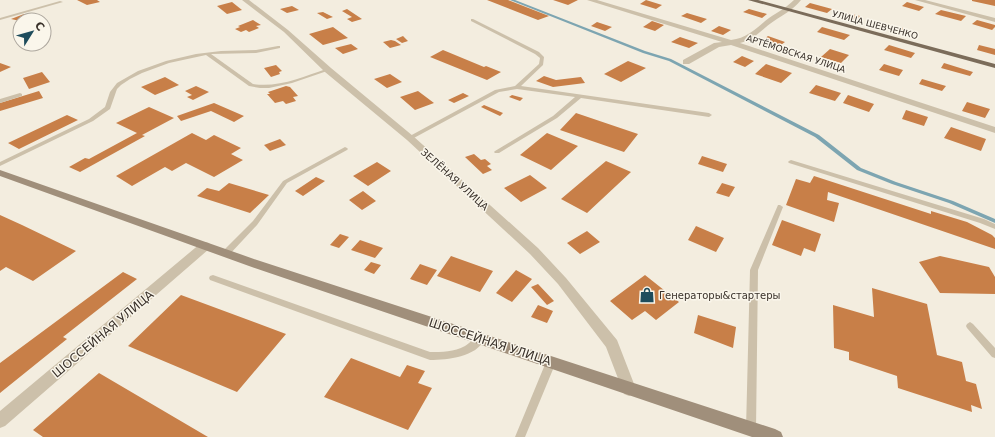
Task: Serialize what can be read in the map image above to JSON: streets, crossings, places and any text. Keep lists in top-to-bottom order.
{
  "streets": {
    "main road": ["УЛИЦА ШЕВЧЕНКО", "ШОССЕЙНАЯ УЛИЦА"],
    "street": ["АРТЁМОВСКАЯ УЛИЦА", "ЗЕЛЁНАЯ УЛИЦА"]
  },
  "crossings": [
    ["ЗЕЛЁНАЯ УЛИЦА", "ШОССЕЙНАЯ УЛИЦА"]
  ],
  "places": {
    "shop": ["Генераторы&стартеры"]
  },
  "north": "top right"
}
